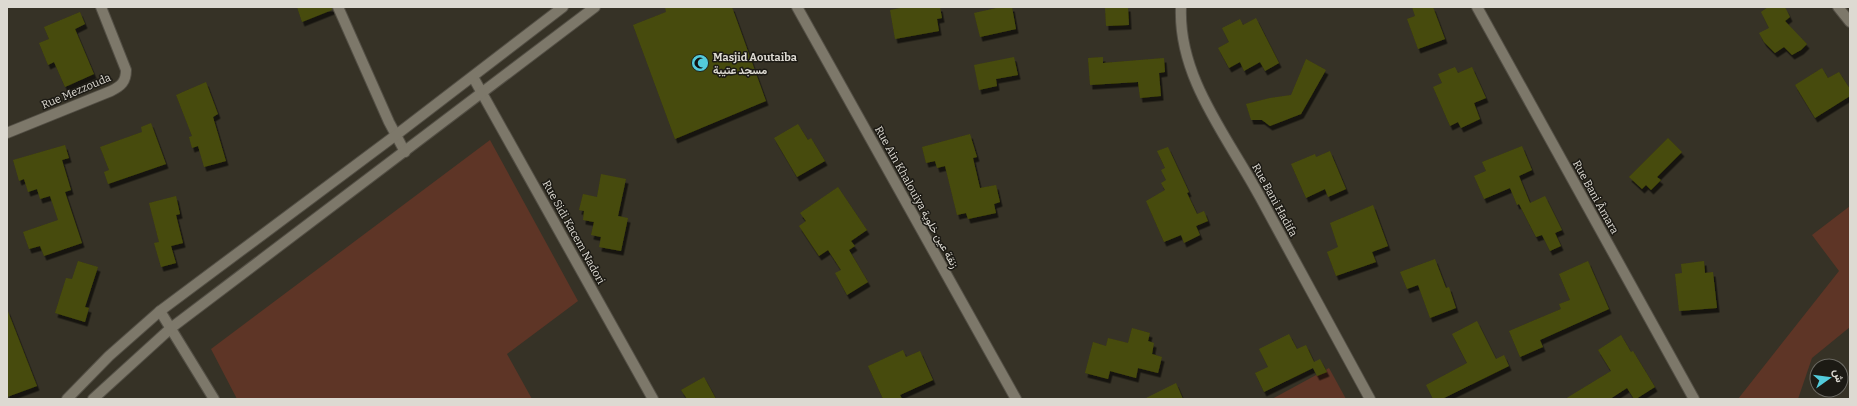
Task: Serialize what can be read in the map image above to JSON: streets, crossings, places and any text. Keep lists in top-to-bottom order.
{
  "streets": {
    "street": [
      "Rue Mezzouda",
      "Rue Ain Khalouiya زنقة عين خلوية",
      "Rue Bani Âmara",
      "Rue Bani Hadifa",
      "Rue Sidi Kacem Nadori"
    ]
  },
  "places": {
    "mosque": ["Masjid Aoutaiba مسجد عتيبة"]
  },
  "north": "right"
}
